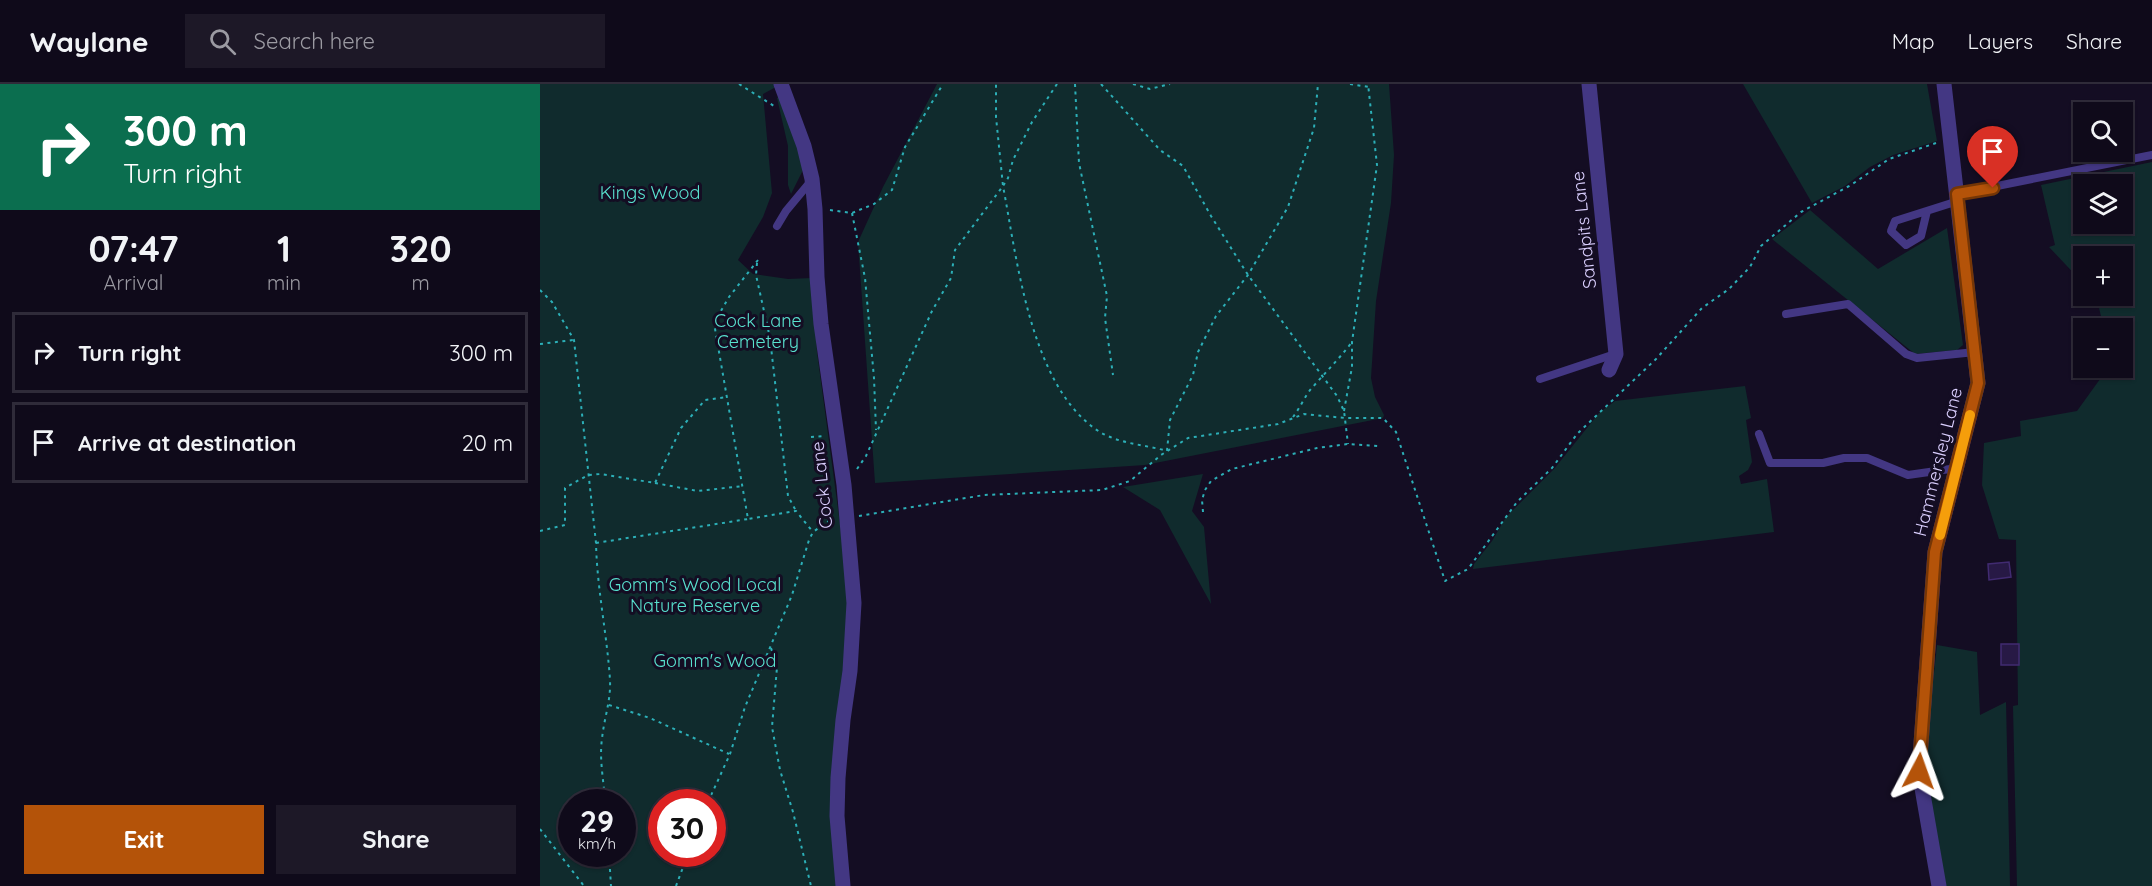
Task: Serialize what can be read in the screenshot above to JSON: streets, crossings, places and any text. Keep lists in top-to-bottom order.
{
  "streets": {
    "street": ["Sandpits Lane", "Hammersley Lane", "Cock Lane"]
  },
  "parks": [
    "Kings Wood",
    "Cock Lane Cemetery",
    "Gomm's Wood Local Nature Reserve",
    "Gomm's Wood"
  ],
  "page": {
    "header": "Waylane",
    "search": "Search here",
    "nav": ["Map", "Layers", "Share"],
    "turn": ["300 m", "Turn right"],
    "map_buttons": ["+", "−"],
    "eta": [
      "07:47",
      "Arrival",
      "1",
      "min",
      "320",
      "m"
    ],
    "list": [
      {
        "name": "Turn right",
        "value": "300 m"
      },
      {
        "name": "Arrive at destination",
        "value": "20 m"
      }
    ],
    "speed": "29 km/h",
    "limit": "30",
    "buttons": ["Exit", "Share"]
  }
}
